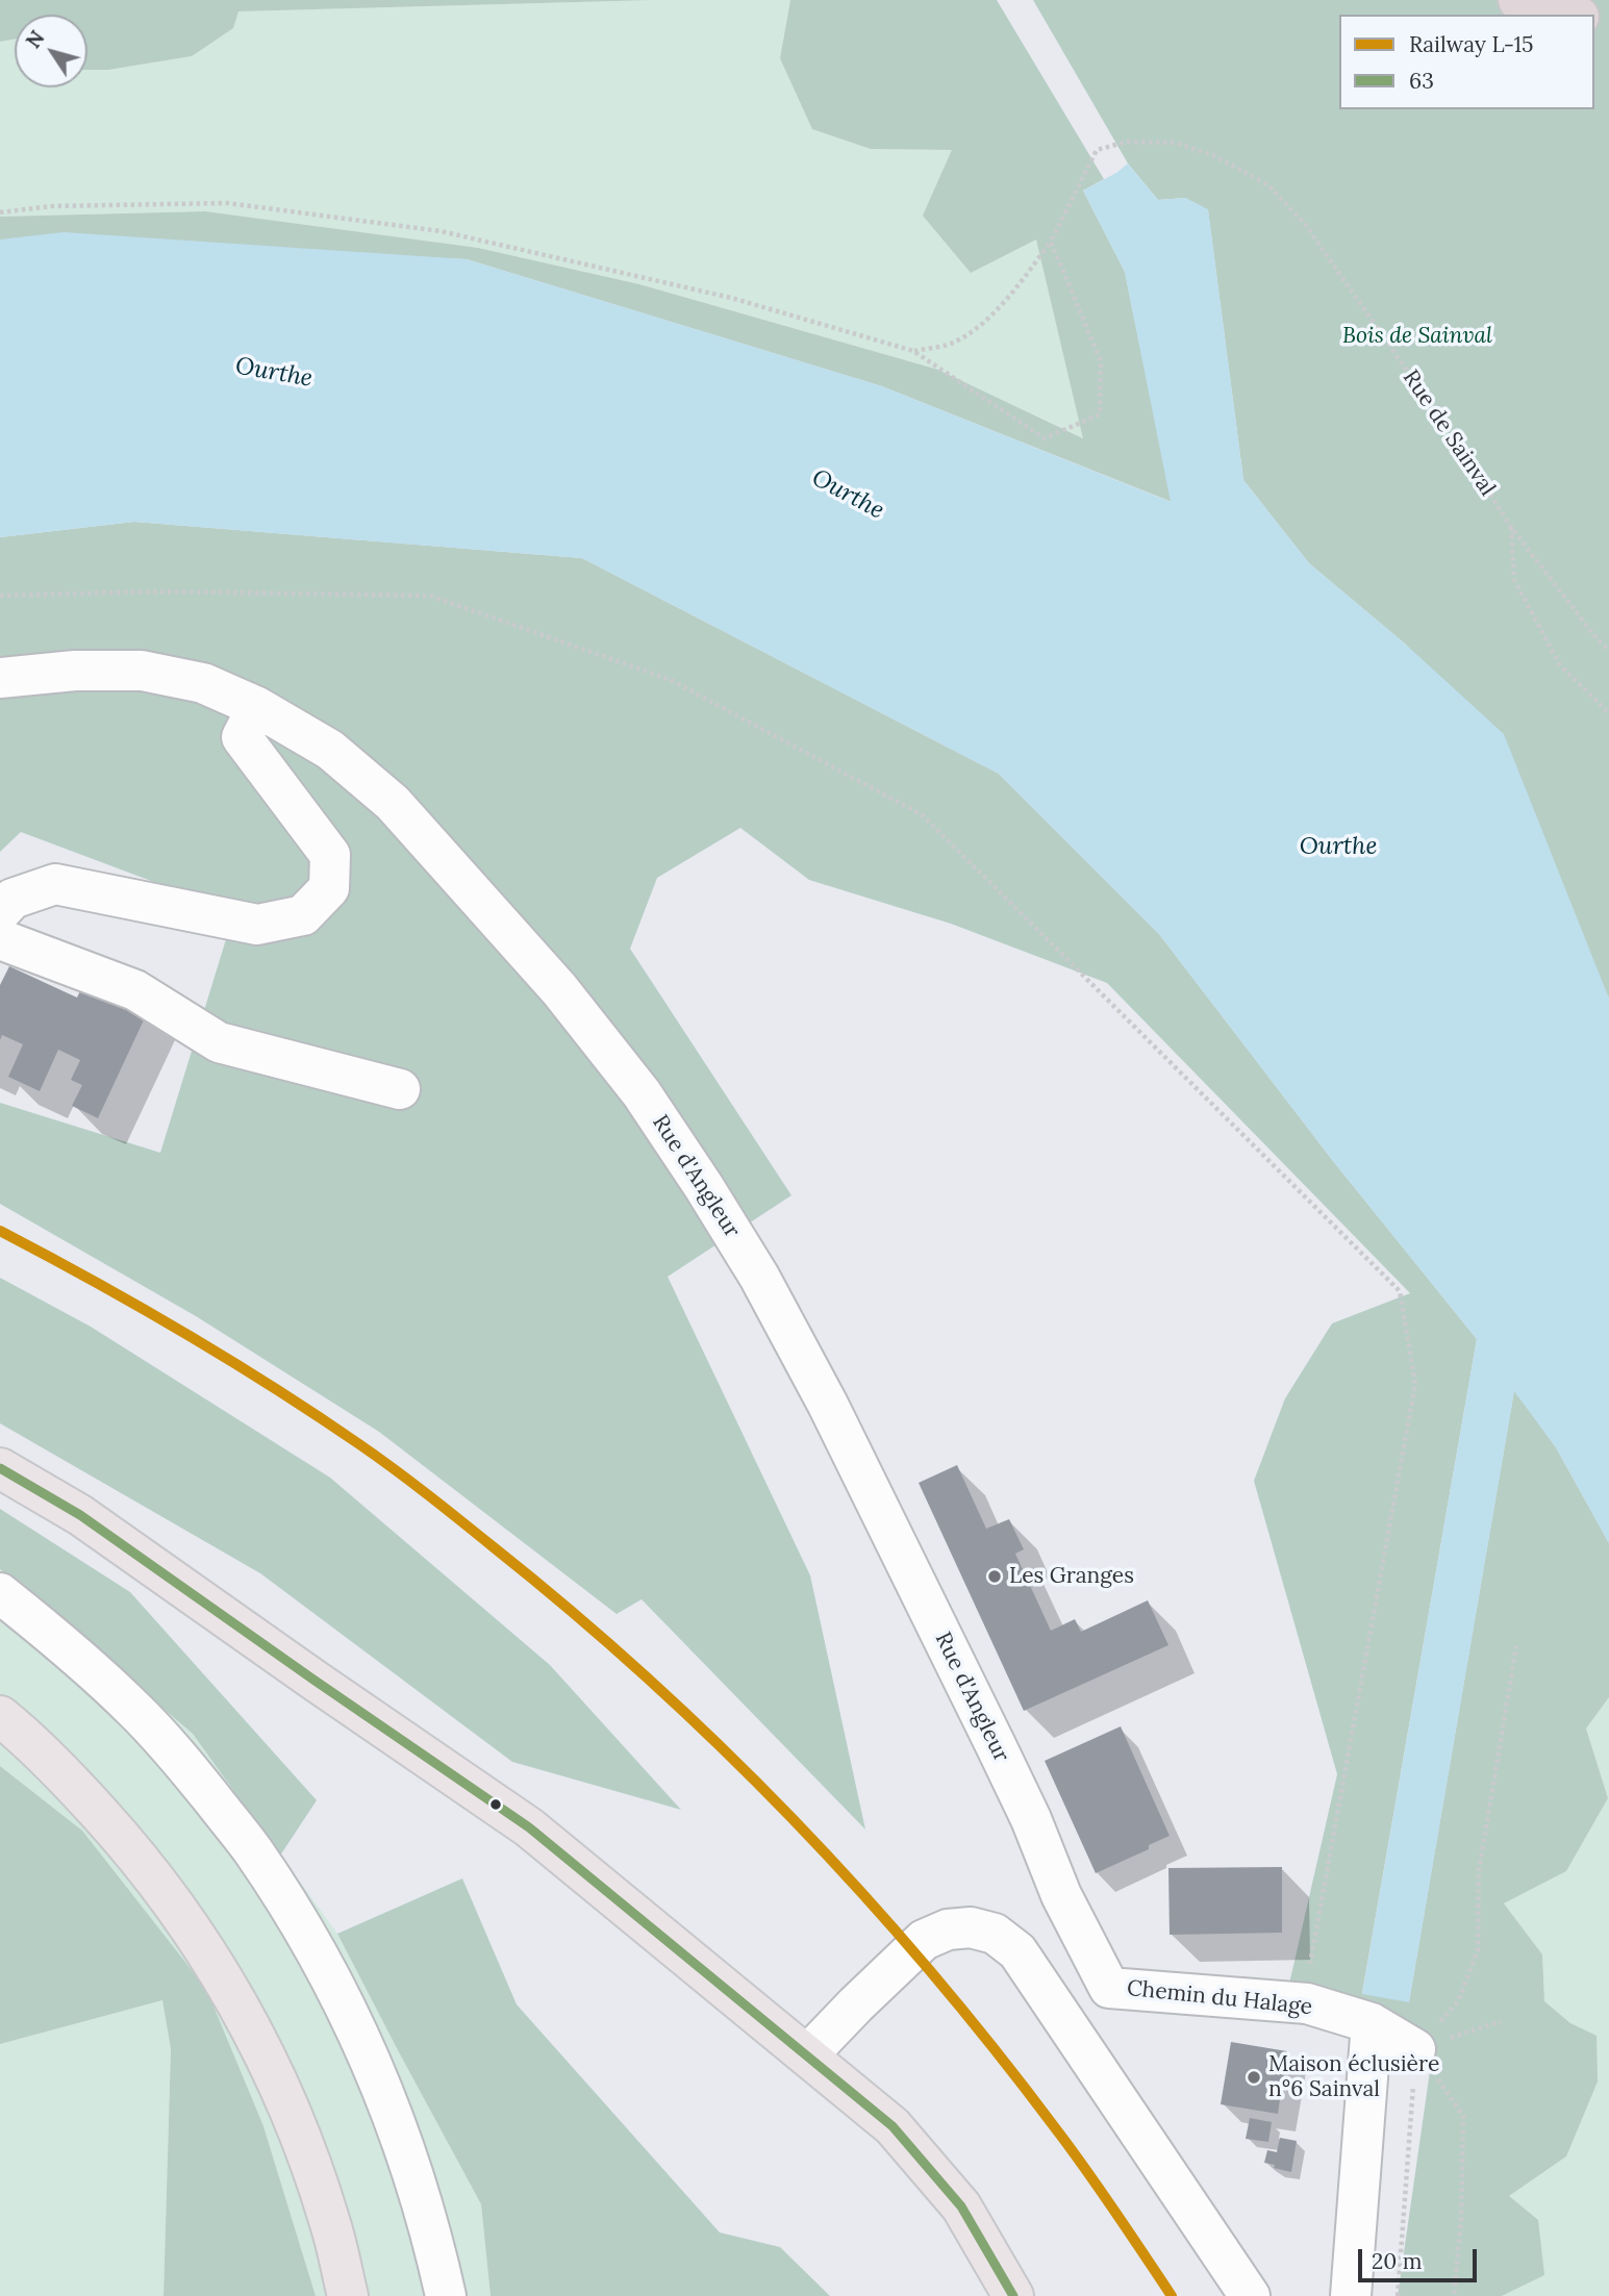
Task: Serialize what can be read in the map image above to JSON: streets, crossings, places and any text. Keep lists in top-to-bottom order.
{
  "streets": {
    "street": ["Rue d'Angleur", "Chemin du Halage"],
    "path": ["Rue de Sainval"]
  },
  "crossings": [
    ["Rue d'Angleur", "Chemin du Halage"]
  ],
  "water": ["Ourthe"],
  "parks": ["Bois de Sainval"],
  "places": ["Les Granges", "Maison éclusière n°6 Sainval"],
  "lines": ["rail line L-15", "transit line 63"],
  "legend": ["Railway L-15", "63"],
  "scale_bar": "20 m",
  "north": "top left"
}
